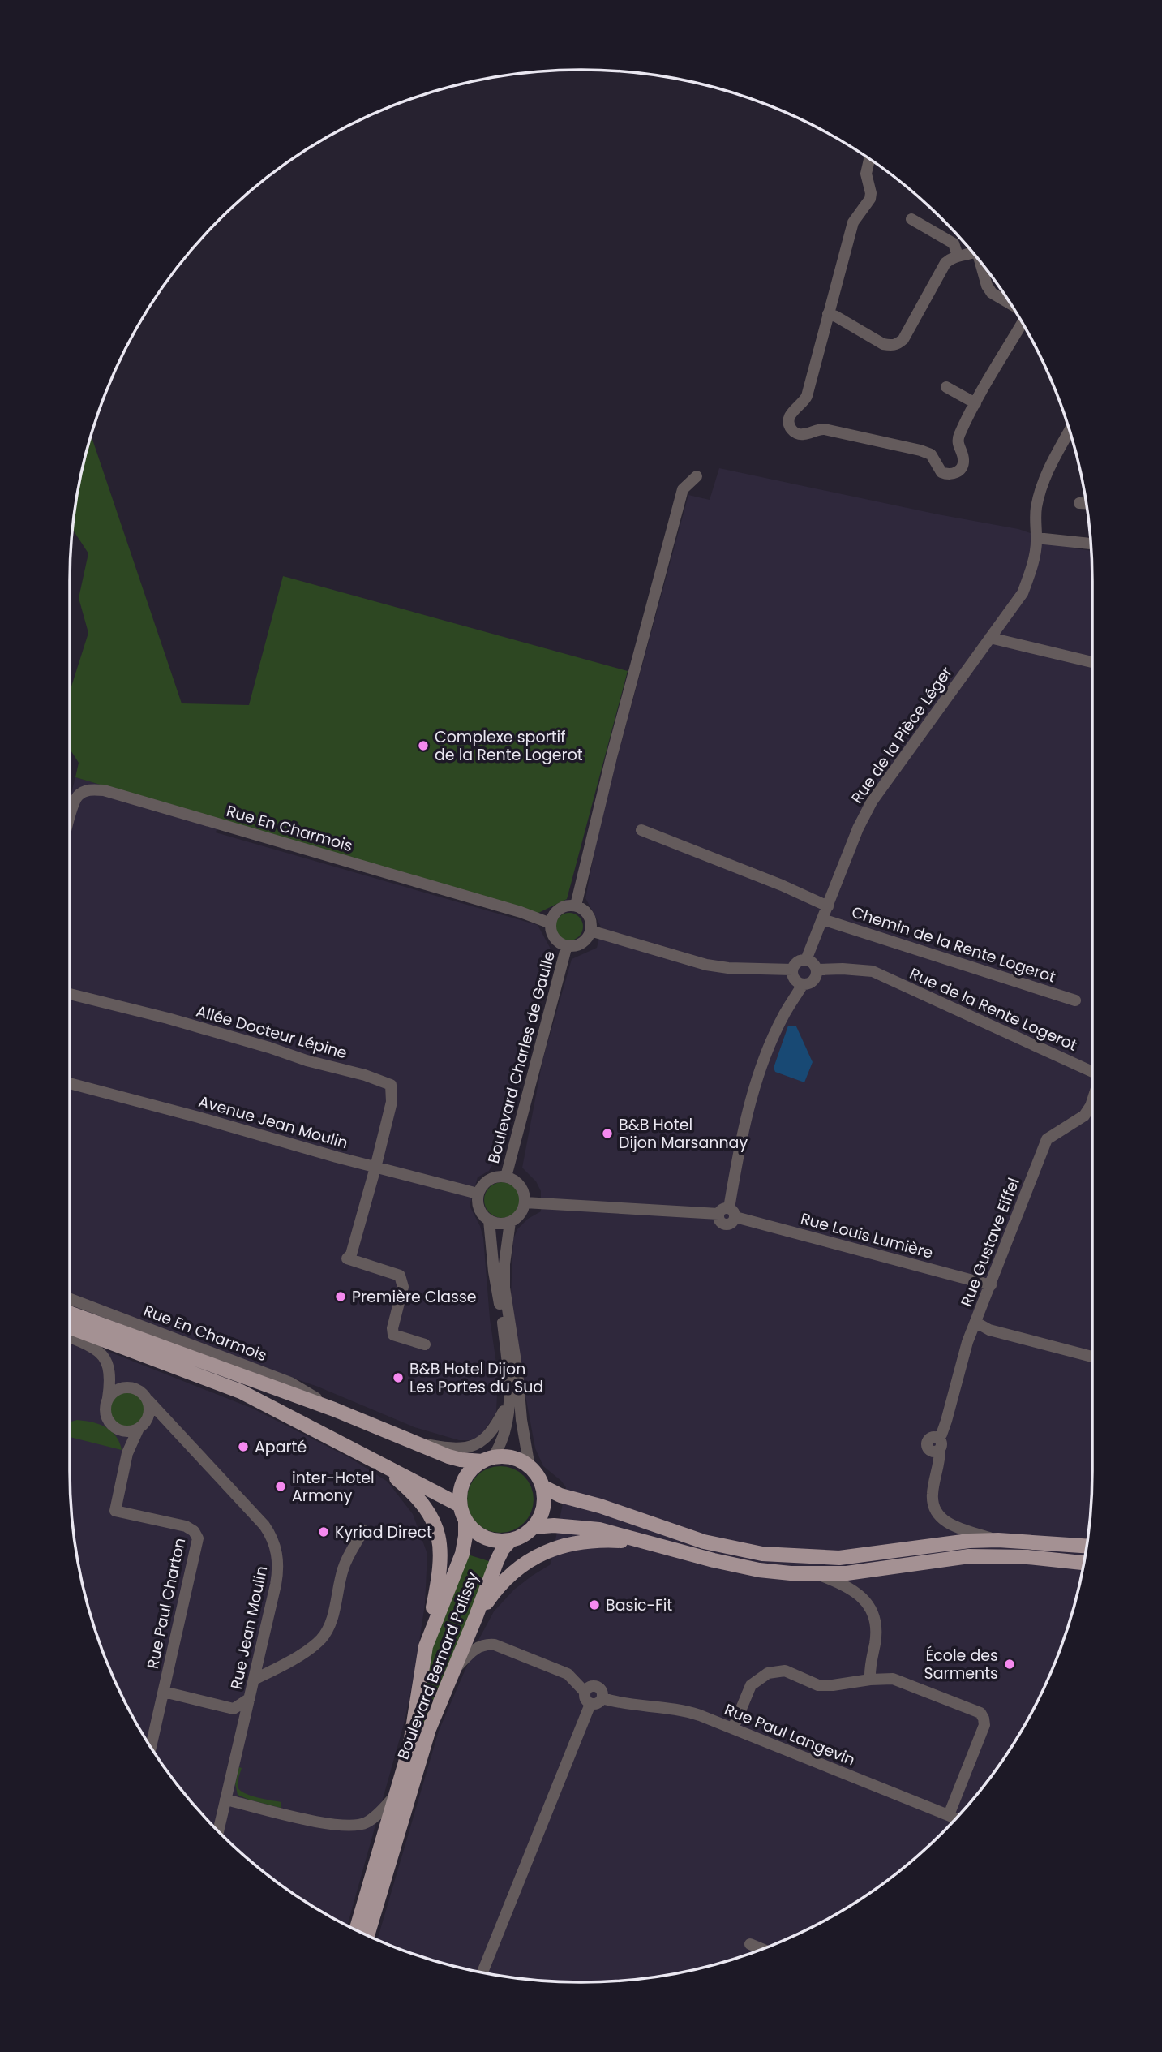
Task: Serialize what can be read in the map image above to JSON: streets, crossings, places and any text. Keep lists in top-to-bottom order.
{
  "streets": {
    "main road": ["Boulevard Bernard Palissy"],
    "street": [
      "Rue de la Pièce Léger",
      "Rue En Charmois",
      "Chemin de la Rente Logerot",
      "Rue de la Rente Logerot",
      "Allée Docteur Lépine",
      "Boulevard Charles de Gaulle",
      "Avenue Jean Moulin",
      "Rue Louis Lumière",
      "Rue Gustave Eiffel",
      "Rue Paul Charton",
      "Rue Jean Moulin",
      "Rue Paul Langevin"
    ]
  },
  "crossings": [
    ["Rue de la Pièce Léger", "Chemin de la Rente Logerot"],
    ["Rue de la Pièce Léger", "Rue de la Rente Logerot"],
    ["Rue En Charmois", "Boulevard Charles de Gaulle"],
    ["Allée Docteur Lépine", "Avenue Jean Moulin"],
    ["Boulevard Charles de Gaulle", "Avenue Jean Moulin"],
    ["Rue Louis Lumière", "Rue Gustave Eiffel"],
    ["Rue Paul Charton", "Rue Jean Moulin"]
  ],
  "places": [
    "Complexe sportif de la Rente Logerot",
    "B&B Hotel Dijon Marsannay",
    "Première Classe",
    "B&B Hotel Dijon Les Portes du Sud",
    "Aparté",
    "inter-Hotel Armony",
    "Kyriad Direct",
    "Basic-Fit",
    "École des Sarments"
  ]
}
